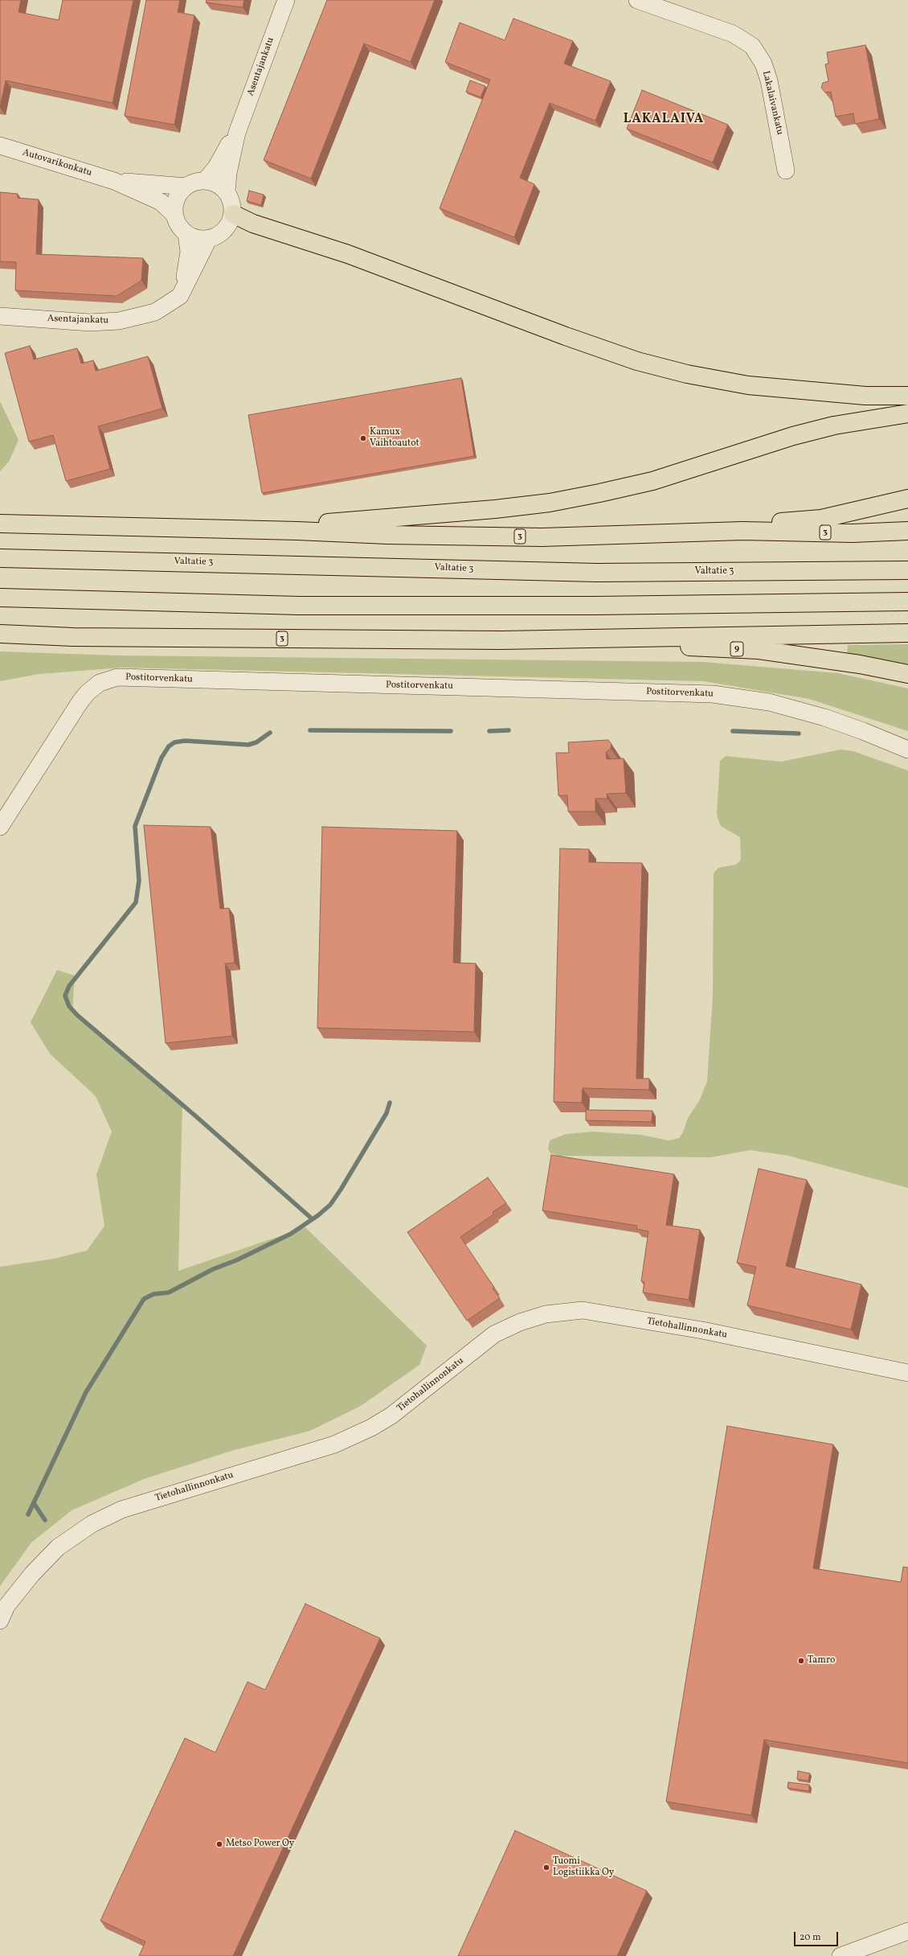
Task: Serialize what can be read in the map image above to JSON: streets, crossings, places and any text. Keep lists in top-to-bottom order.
{
  "streets": {
    "highway": ["3", "Valtatie 3", "9"],
    "street": [
      "Asentajankatu",
      "Lakalaivankatu",
      "Autovarikonkatu",
      "Postitorvenkatu",
      "Tietohallinnonkatu"
    ]
  },
  "crossings": [
    ["Asentajankatu", "Autovarikonkatu"],
    ["3", "9"]
  ],
  "districts": ["LAKALAIVA"],
  "places": [
    "Kamux Vaihtoautot",
    "Tamro",
    "Metso Power Oy",
    "Tuomi Logistiikka Oy"
  ],
  "scale_bar": "20 m"
}
